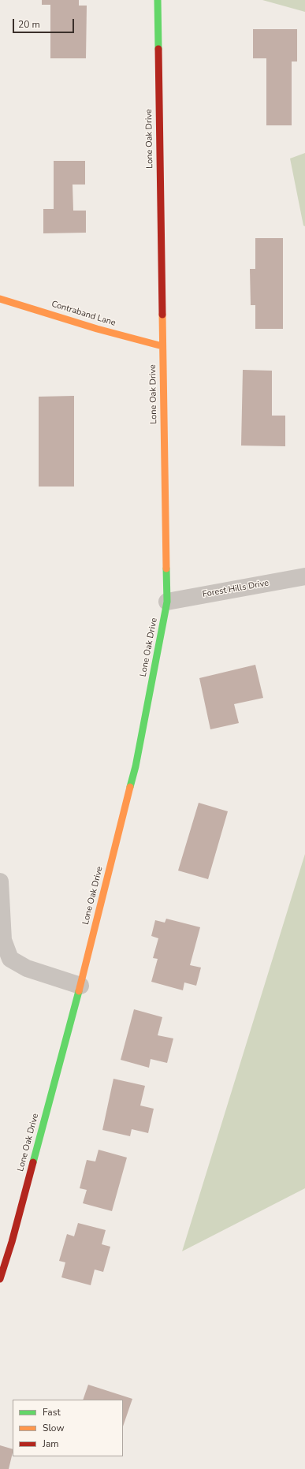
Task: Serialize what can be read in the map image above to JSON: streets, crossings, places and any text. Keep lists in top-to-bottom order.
{
  "streets": {
    "street": ["Lone Oak Drive", "Contraband Lane", "Forest Hills Drive"]
  },
  "crossings": [
    ["Lone Oak Drive", "Contraband Lane"],
    ["Lone Oak Drive", "Forest Hills Drive"]
  ],
  "legend": ["Fast", "Slow", "Jam"],
  "scale_bar": "20 m"
}
